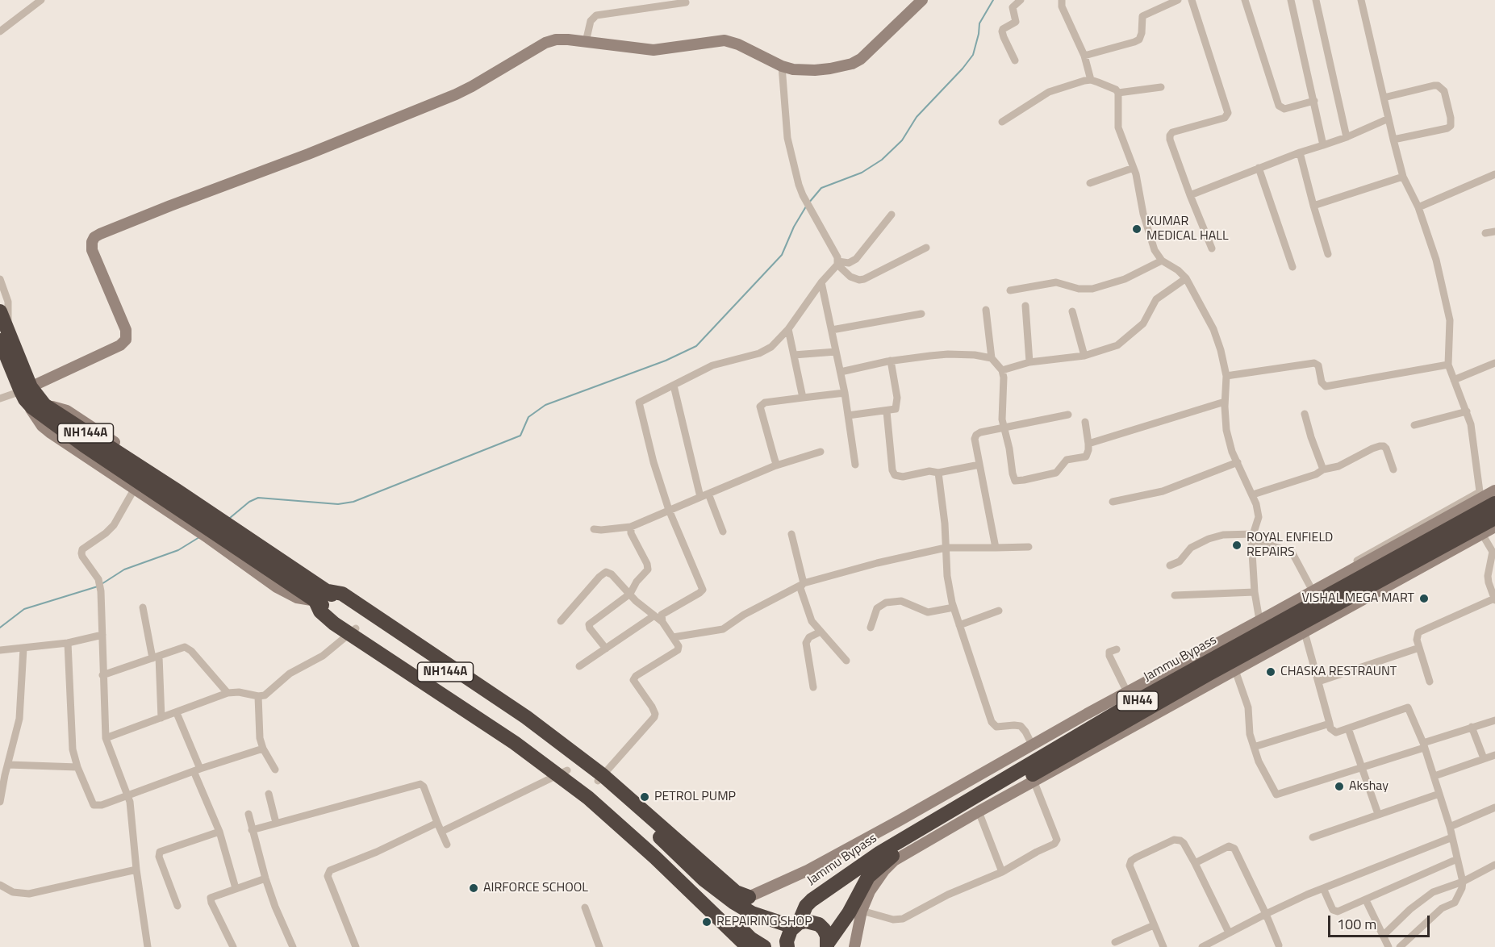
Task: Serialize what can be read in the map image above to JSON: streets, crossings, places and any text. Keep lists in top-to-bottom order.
{
  "streets": {
    "highway": ["NH144A", "Jammu Bypass", "NH44"]
  },
  "crossings": [
    ["NH144A", "Jammu Bypass"],
    ["NH144A", "NH44"],
    ["Jammu Bypass", "NH44"]
  ],
  "places": [
    "KUMAR MEDICAL HALL",
    "ROYAL ENFIELD REPAIRS",
    "VISHAL MEGA MART",
    "CHASKA RESTRAUNT",
    "Akshay",
    "PETROL PUMP",
    "AIRFORCE SCHOOL",
    "REPAIRING SHOP"
  ],
  "scale_bar": "100 m"
}
